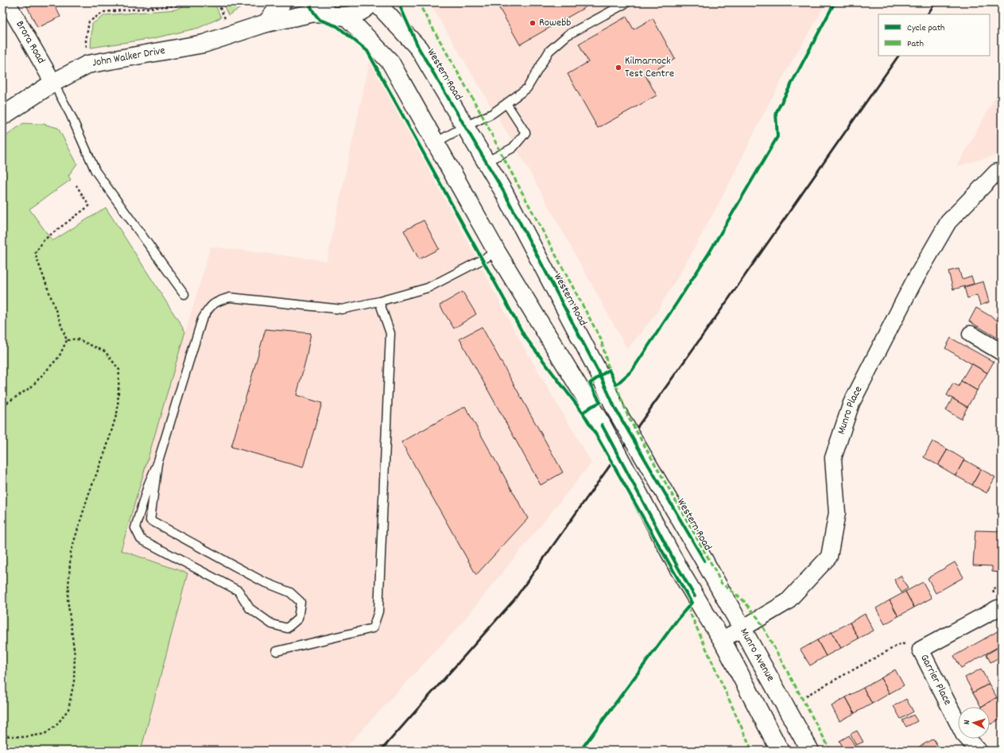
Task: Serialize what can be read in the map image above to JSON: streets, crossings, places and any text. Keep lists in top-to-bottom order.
{
  "streets": {
    "main road": ["John Walker Drive", "Western Road", "Munro Avenue"],
    "street": ["Brora Road", "Munro Place", "Garrier Place"]
  },
  "crossings": [
    ["Brora Road", "John Walker Drive"],
    ["Western Road", "Munro Avenue"],
    ["Munro Place", "Munro Avenue"]
  ],
  "places": ["Rowebb", "Kilmarnock Test Centre"],
  "legend": ["Cycle path", "Path"],
  "north": "left"
}
